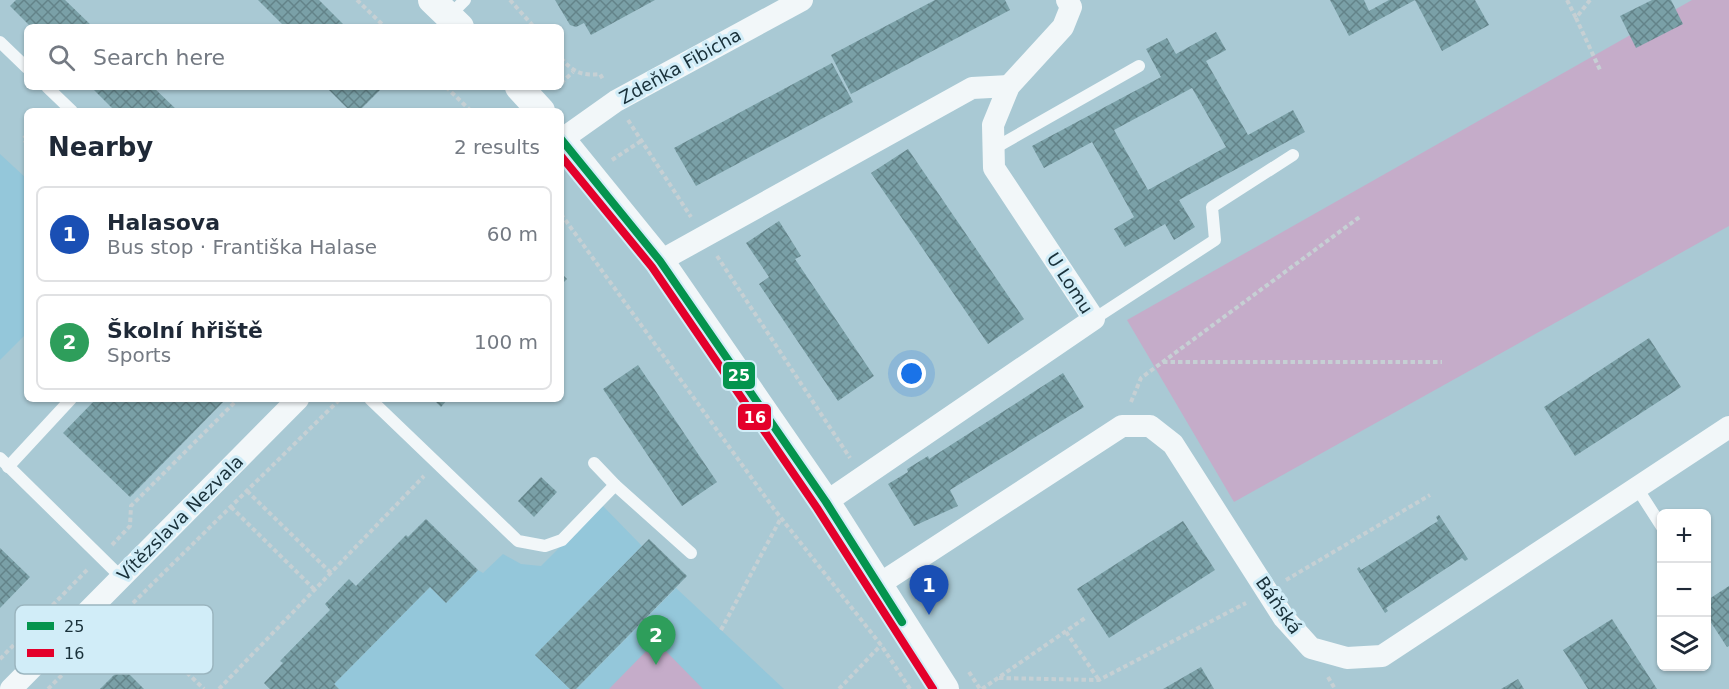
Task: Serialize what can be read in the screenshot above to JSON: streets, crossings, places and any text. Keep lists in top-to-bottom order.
{
  "streets": {
    "street": [
      "Zdeňka Fibicha",
      "U Lomu",
      "Vítězslava Nezvala",
      "Báňská"
    ]
  },
  "lines": ["transit line 25", "transit line 16"],
  "legend": ["25", "16"],
  "page": {
    "search": "Search here",
    "heading": ["Nearby", "2 results"],
    "list": [
      {
        "mark": "1",
        "name": "Halasova",
        "note": "Bus stop · Františka Halase",
        "value": "60 m"
      },
      {
        "mark": "2",
        "name": "Školní hřiště",
        "note": "Sports",
        "value": "100 m"
      }
    ],
    "map_buttons": ["+", "−"],
    "pins": ["1", "2"]
  }
}
